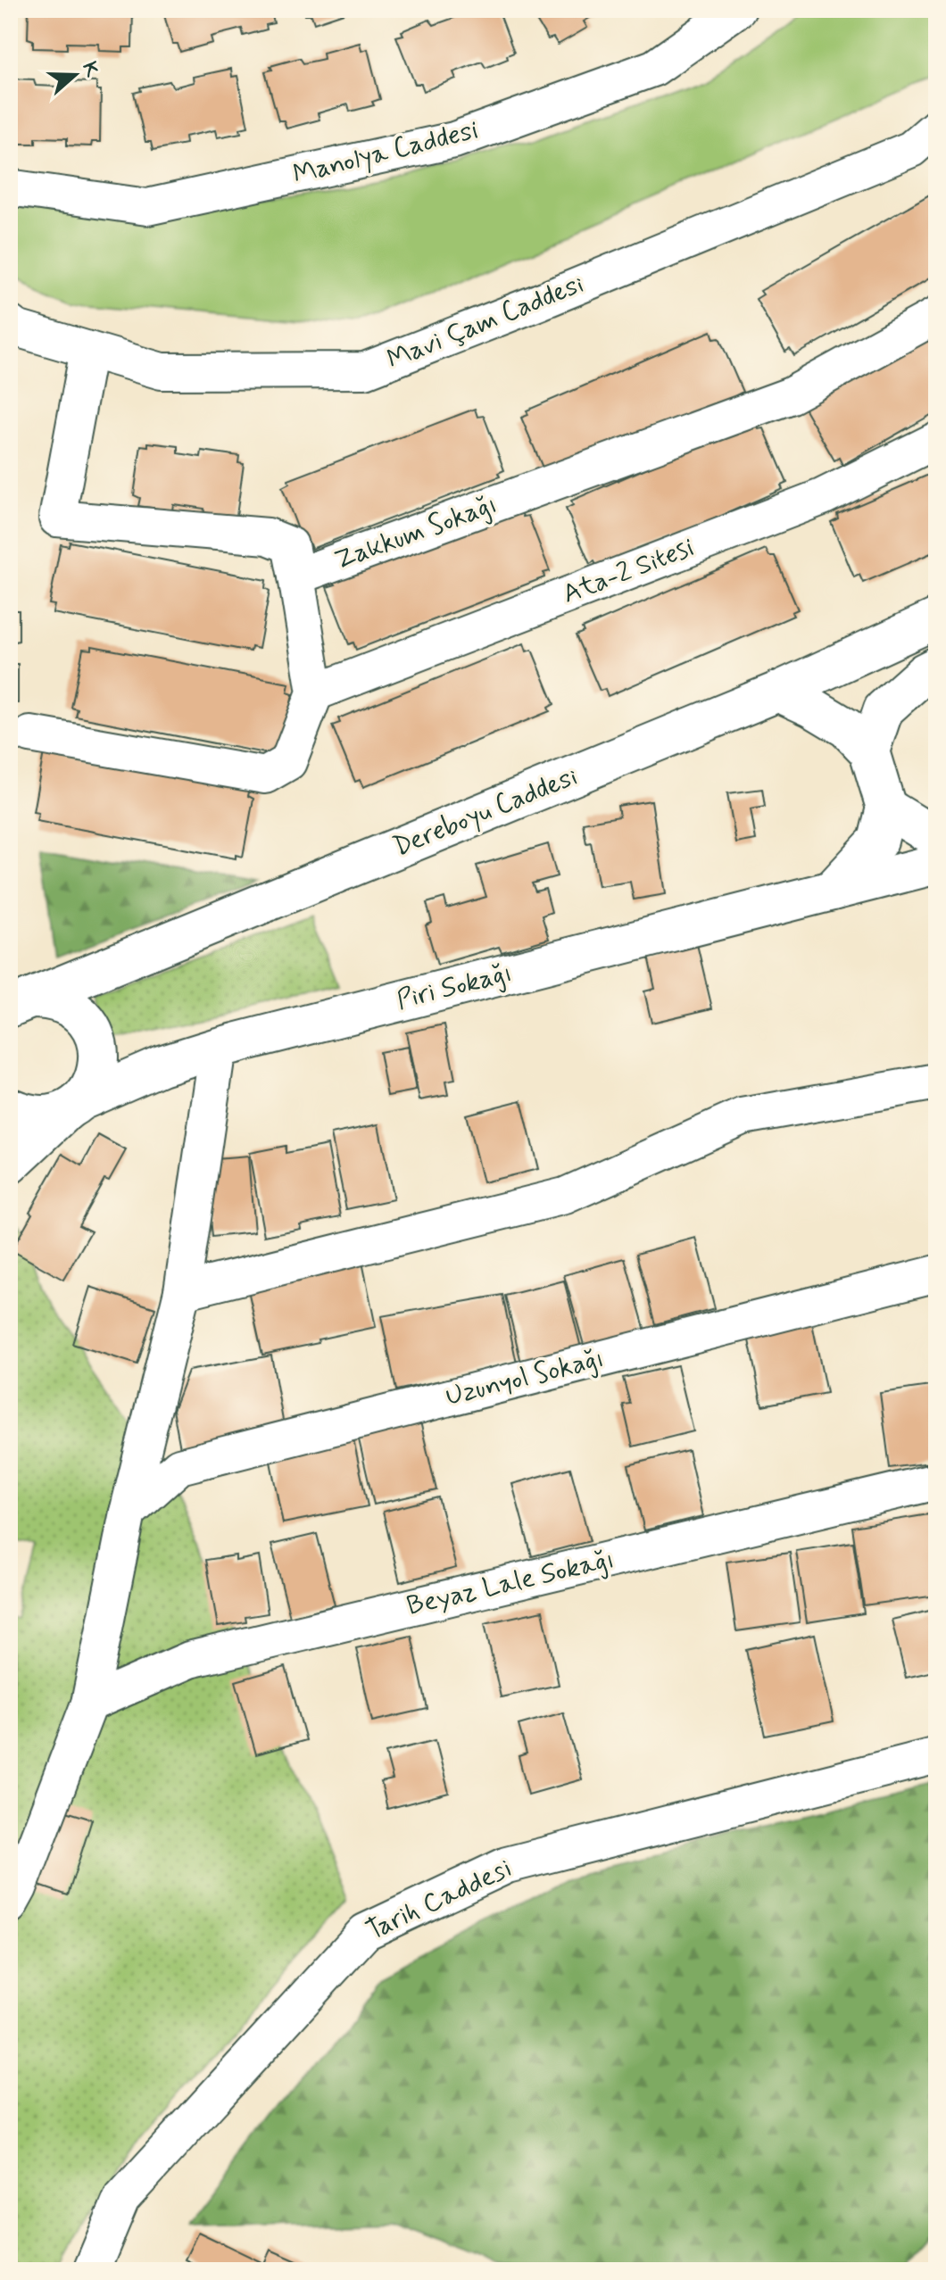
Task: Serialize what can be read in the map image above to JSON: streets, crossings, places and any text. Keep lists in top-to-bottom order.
{
  "streets": {
    "main road": ["Dereboyu Caddesi", "Piri Sokağı"],
    "street": [
      "Manolya Caddesi",
      "Mavi Çam Caddesi",
      "Zakkum Sokağı",
      "Ata-2 Sitesi",
      "Uzunyol Sokağı",
      "Beyaz Lale Sokağı",
      "Tarih Caddesi"
    ]
  },
  "crossings": [
    ["Mavi Çam Caddesi", "Zakkum Sokağı"],
    ["Dereboyu Caddesi", "Piri Sokağı"]
  ],
  "north": "right"
}
